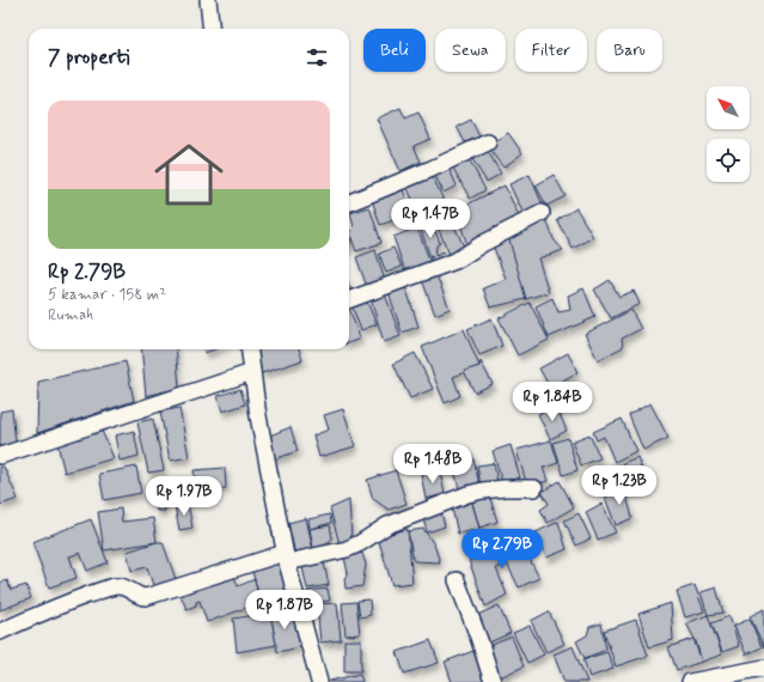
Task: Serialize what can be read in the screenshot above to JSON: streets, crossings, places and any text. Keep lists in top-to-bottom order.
{
  "north": "top left",
  "page": {
    "chip": [
      "Beli",
      "Sewa",
      "Filter",
      "Baru"
    ],
    "heading": "7 properti",
    "list": [
      {
        "name": "Rp 2.79B",
        "note": "5 kamar · 158 m² · Rumah"
      }
    ],
    "price": [
      "Rp 1.47B",
      "Rp 1.84B",
      "Rp 1.48B",
      "Rp 1.23B",
      "Rp 1.97B",
      "Rp 2.79B",
      "Rp 1.87B"
    ]
  }
}
